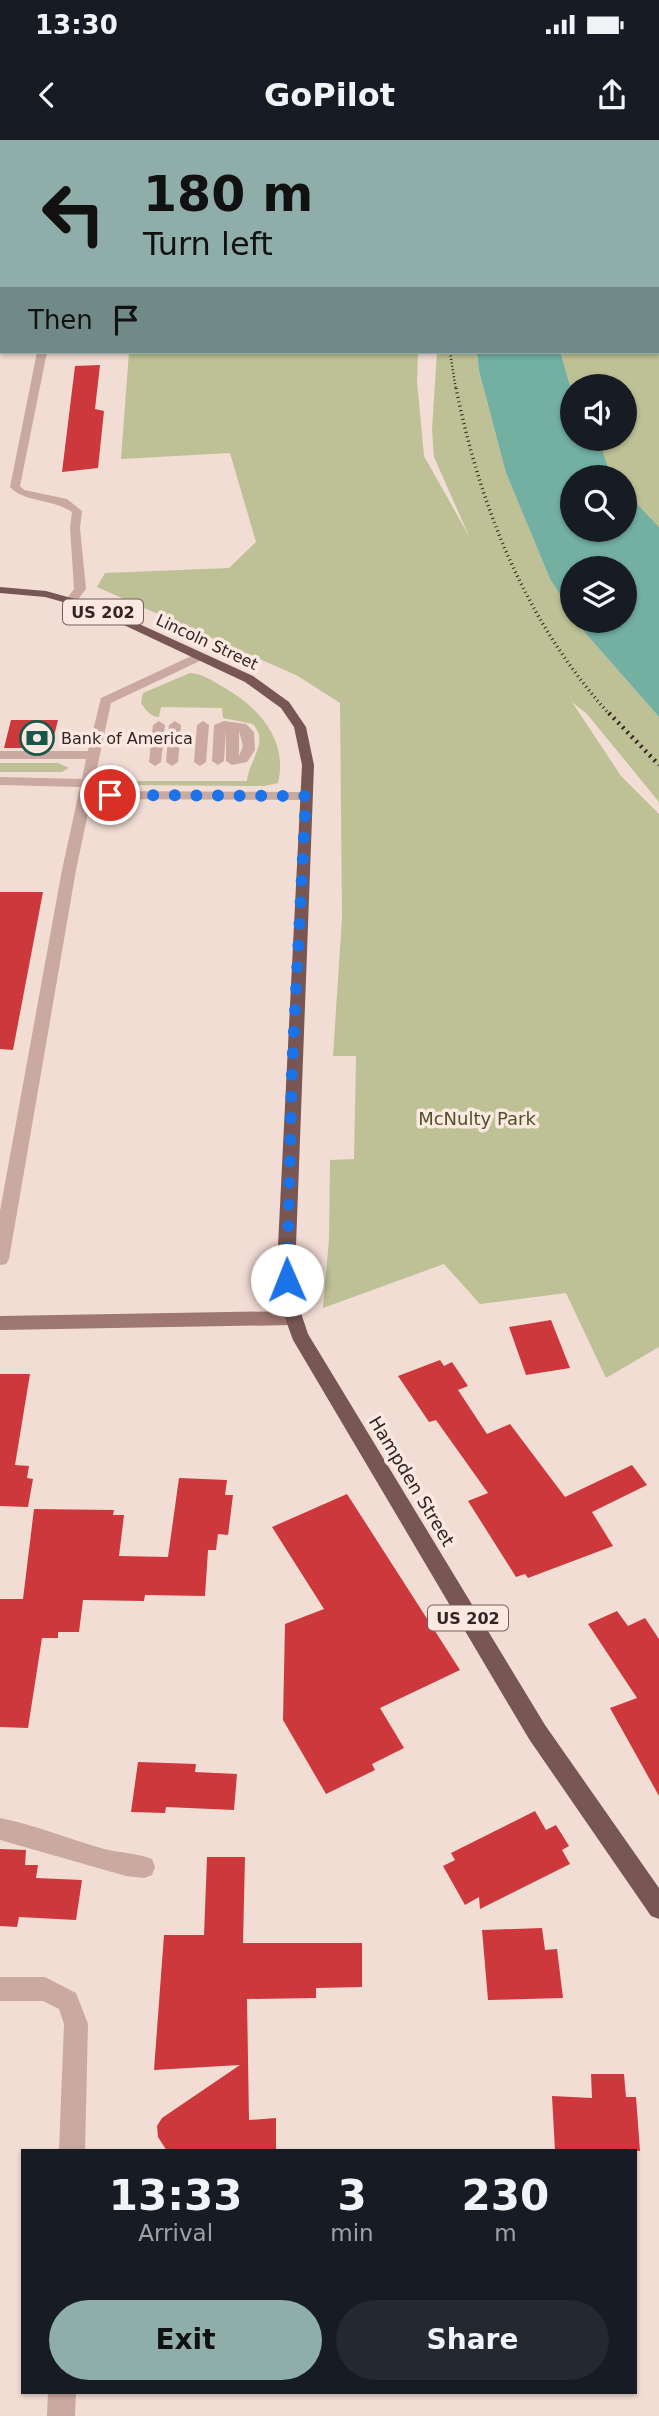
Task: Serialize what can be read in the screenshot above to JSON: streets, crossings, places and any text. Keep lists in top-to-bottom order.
{
  "streets": {
    "main road": ["US 202", "Lincoln Street", "Hampden Street"]
  },
  "crossings": [
    ["Lincoln Street", "Hampden Street"]
  ],
  "parks": ["McNulty Park"],
  "places": {
    "bank": ["Bank of America"]
  },
  "page": {
    "status": "13:30",
    "header": "GoPilot",
    "turn": ["180 m", "Turn left"],
    "then": "Then",
    "eta": [
      "13:33",
      "Arrival",
      "3",
      "min",
      "230",
      "m"
    ],
    "buttons": ["Exit", "Share"]
  }
}
